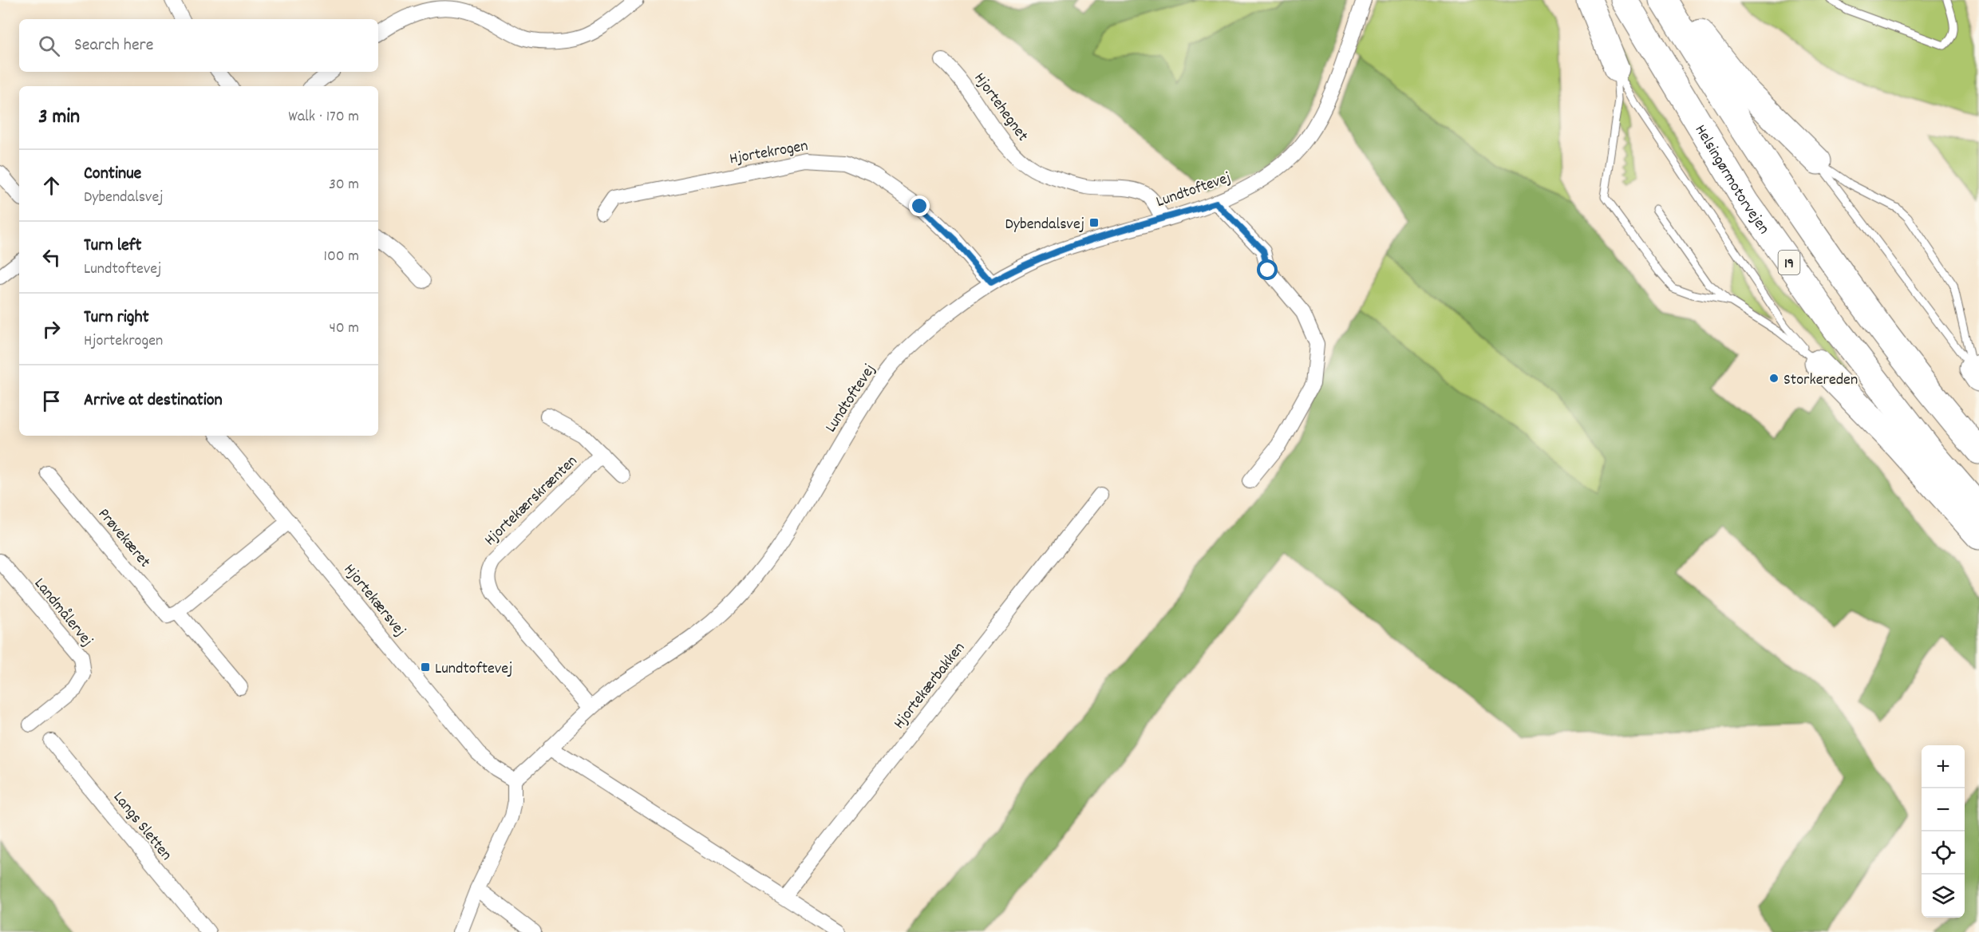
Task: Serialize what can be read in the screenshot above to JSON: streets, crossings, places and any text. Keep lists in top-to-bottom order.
{
  "streets": {
    "highway": ["Helsingørmotorvejen", "19"],
    "street": [
      "Hjortehegnet",
      "Hjortekrogen",
      "Lundtoftevej",
      "Hjortekærskrænten",
      "Prøvekæret",
      "Hjortekærsvej",
      "Landmålervej",
      "Hjortekærbakken",
      "Langs Sletten"
    ]
  },
  "crossings": [
    ["Hjortehegnet", "Lundtoftevej"],
    ["Hjortekrogen", "Lundtoftevej"],
    ["Lundtoftevej", "Hjortekærskrænten"],
    ["Lundtoftevej", "Hjortekærsvej"]
  ],
  "places": {
    "transit": ["Dybendalsvej", "Lundtoftevej"],
    "other": ["Storkereden"]
  },
  "page": {
    "search": "Search here",
    "heading": ["3 min", "Walk · 170 m"],
    "list": [
      ["Continue", "Dybendalsvej", "30 m"],
      ["Turn left", "Lundtoftevej", "100 m"],
      ["Turn right", "Hjortekrogen", "40 m"],
      "Arrive at destination"
    ],
    "map_buttons": ["+", "−"]
  }
}
